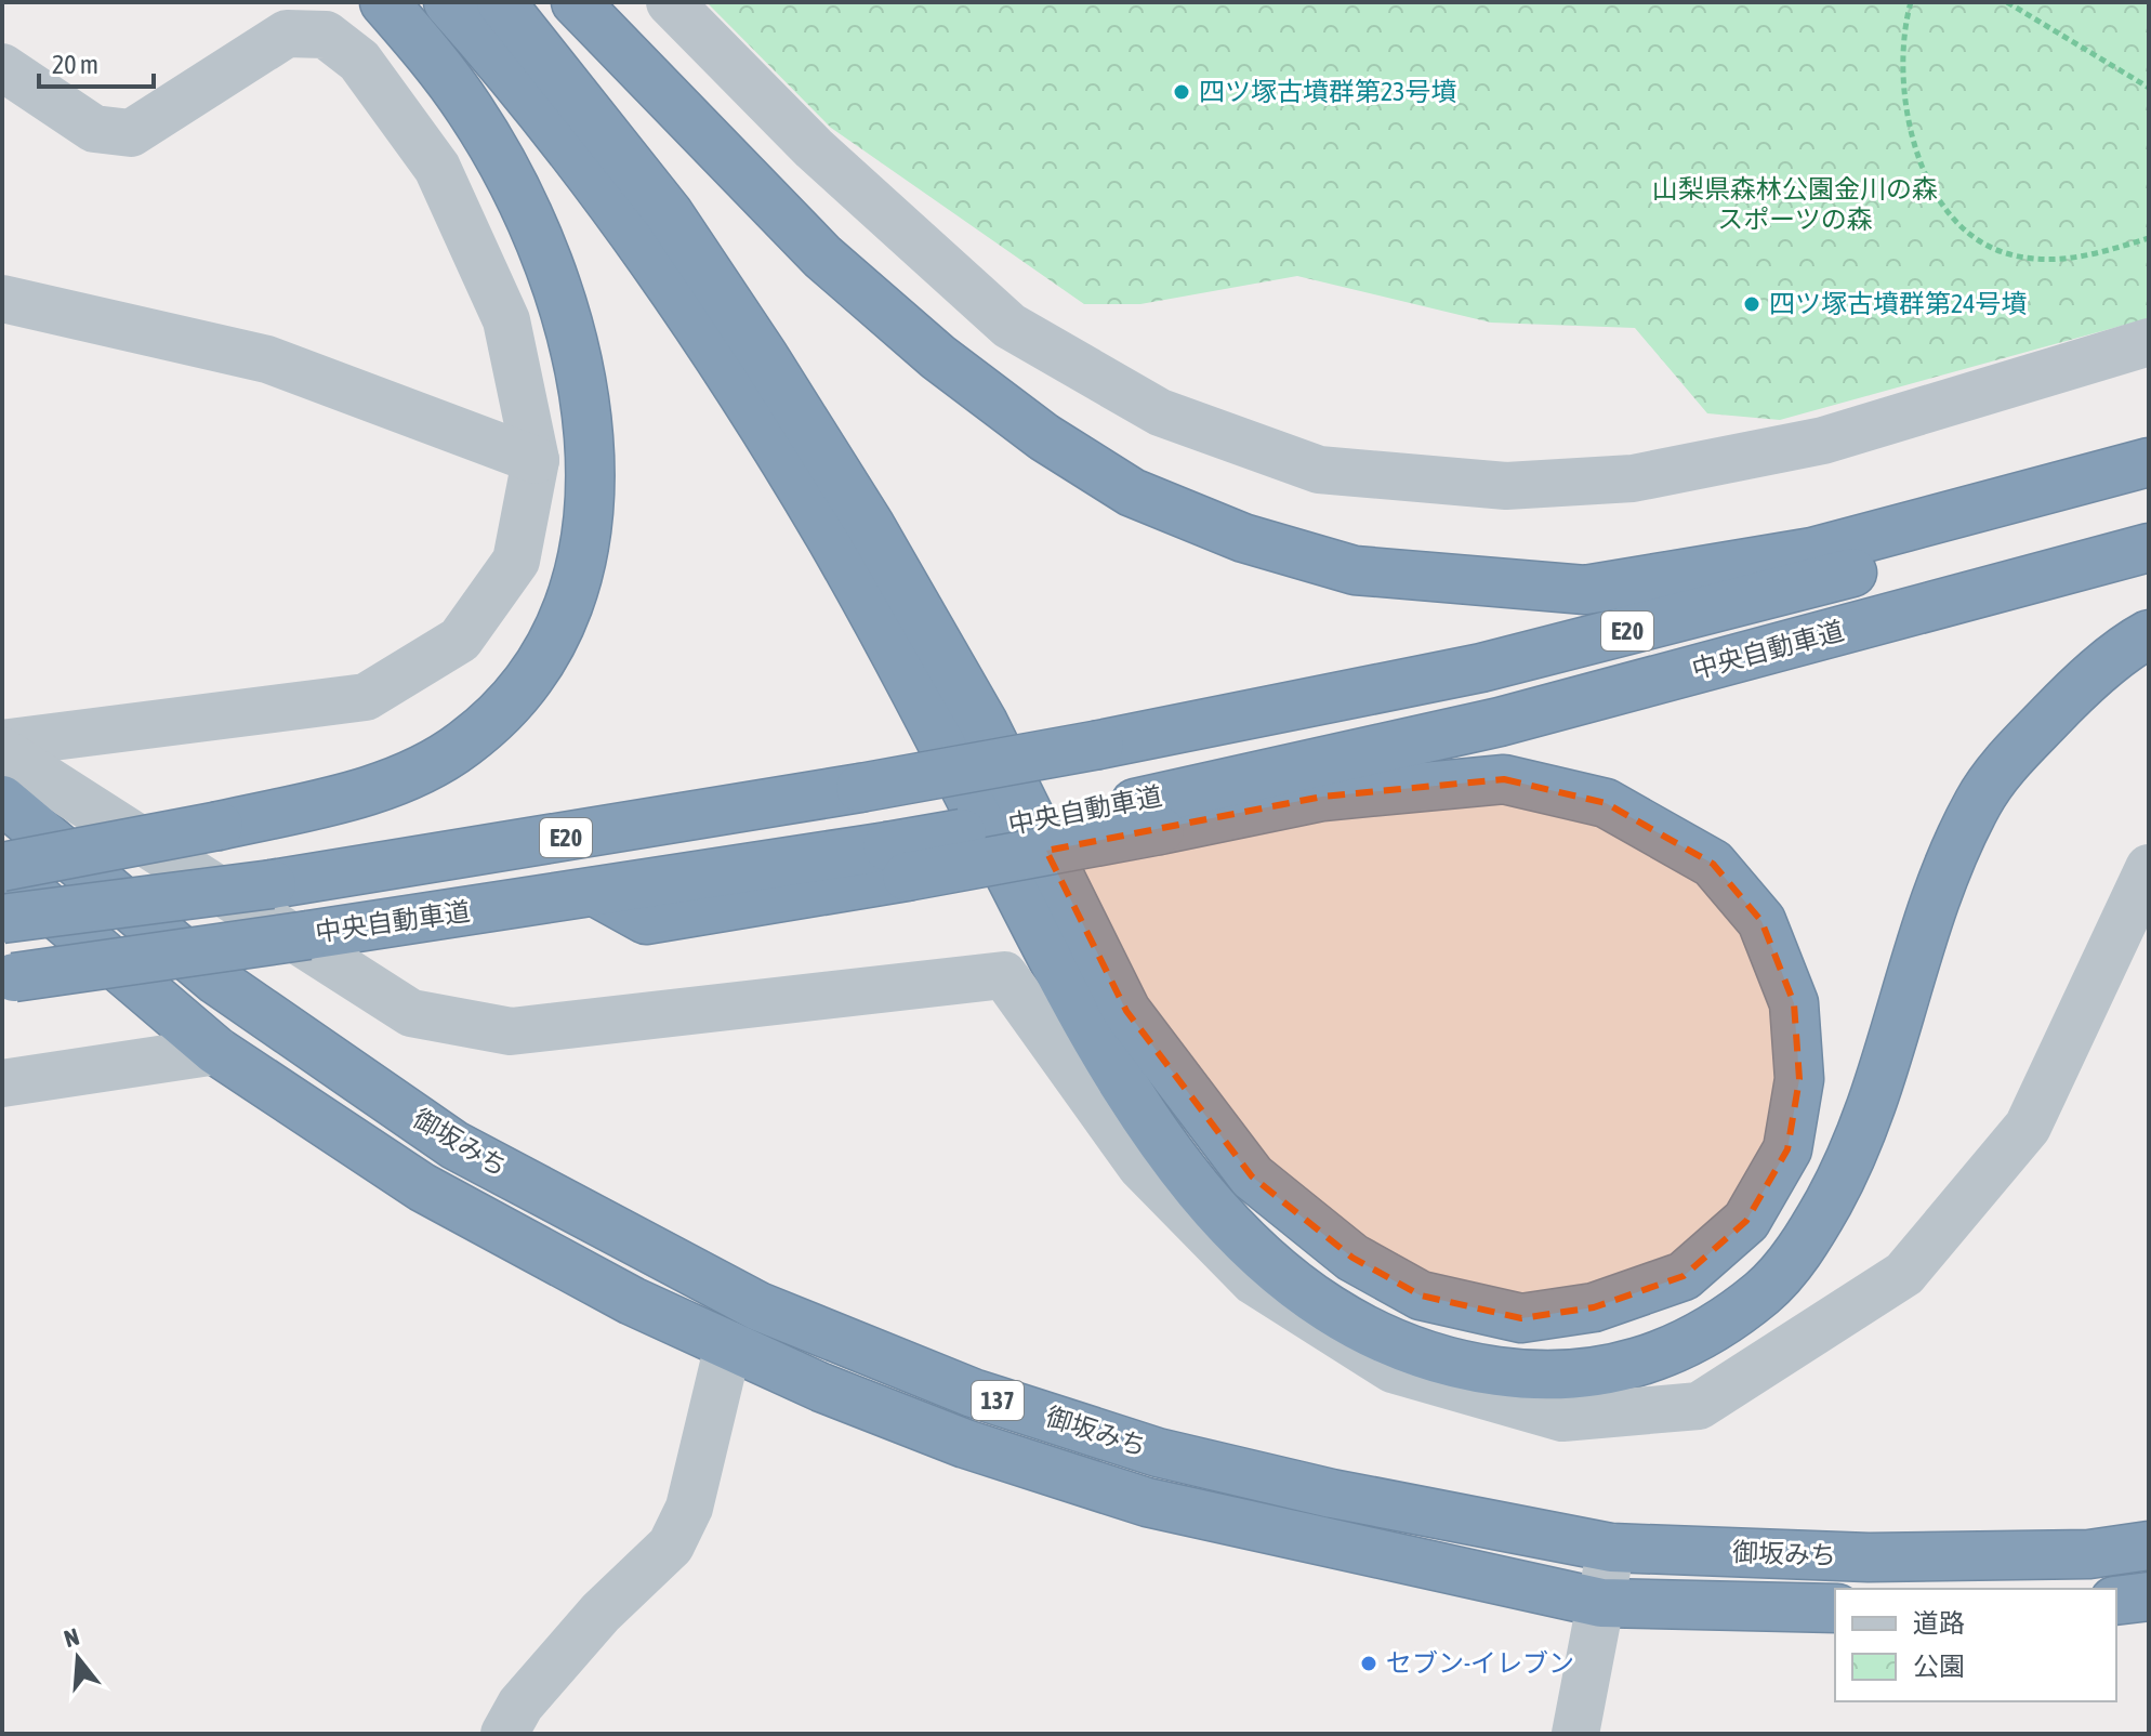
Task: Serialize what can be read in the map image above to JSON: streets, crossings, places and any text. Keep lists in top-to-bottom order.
{
  "streets": {
    "highway": [
      "E20",
      "中央自動車道",
      "御坂みち",
      "137"
    ]
  },
  "parks": ["山梨県森林公園金川の森 スポーツの森"],
  "places": ["四ツ塚古墳群第23号墳", "四ツ塚古墳群第24号墳", "セブン-イレブン"],
  "legend": ["道路", "公園"],
  "scale_bar": "20 m",
  "north": "top"
}
